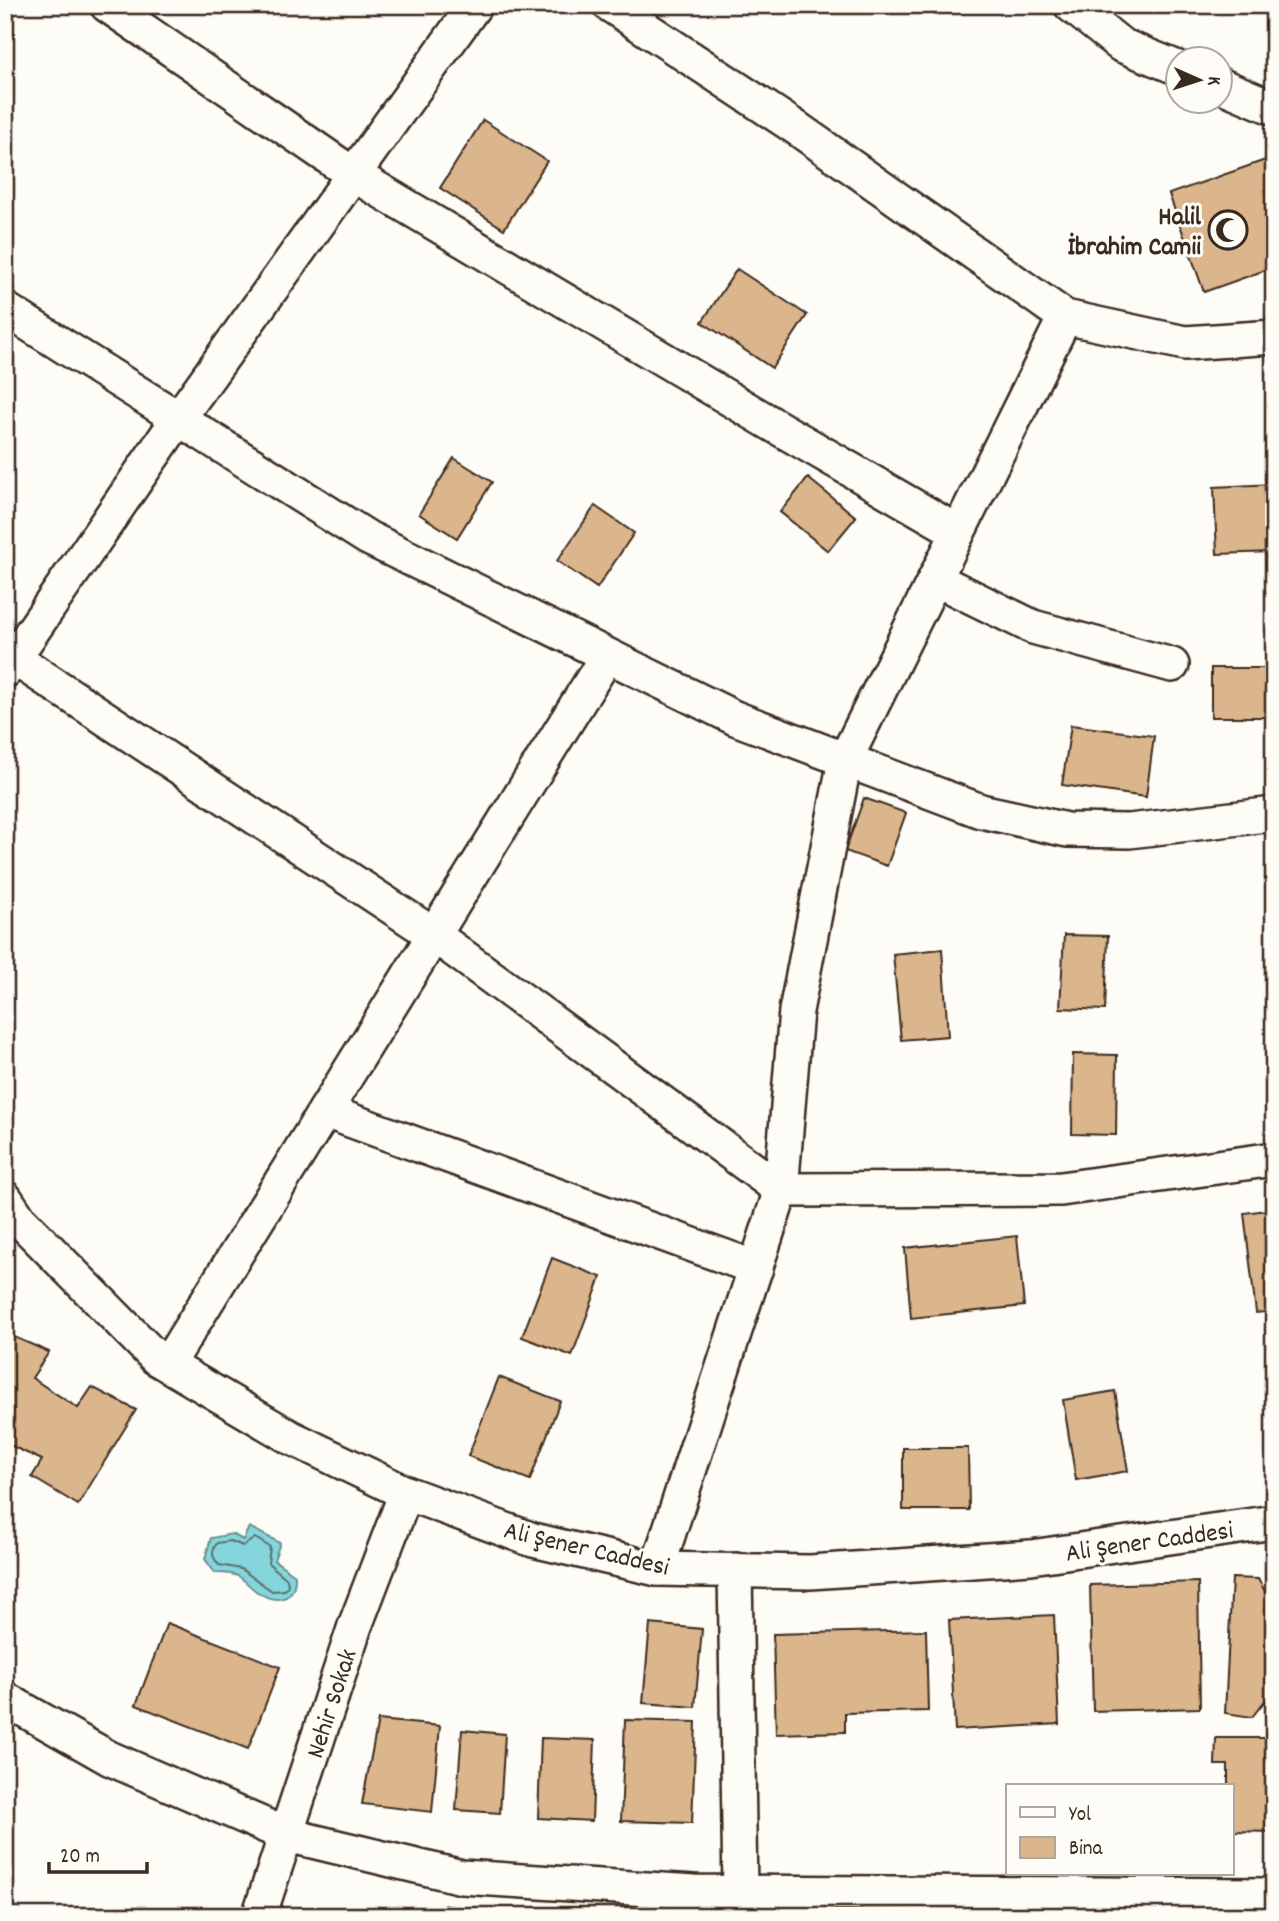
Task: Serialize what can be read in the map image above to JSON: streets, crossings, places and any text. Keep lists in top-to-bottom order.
{
  "streets": {
    "street": ["Ali Şener Caddesi", "Nehir Sokak"]
  },
  "crossings": [
    ["Ali Şener Caddesi", "Nehir Sokak"]
  ],
  "places": {
    "mosque": ["Halil İbrahim Camii"]
  },
  "legend": ["Yol", "Bina"],
  "scale_bar": "20 m",
  "north": "right"
}
